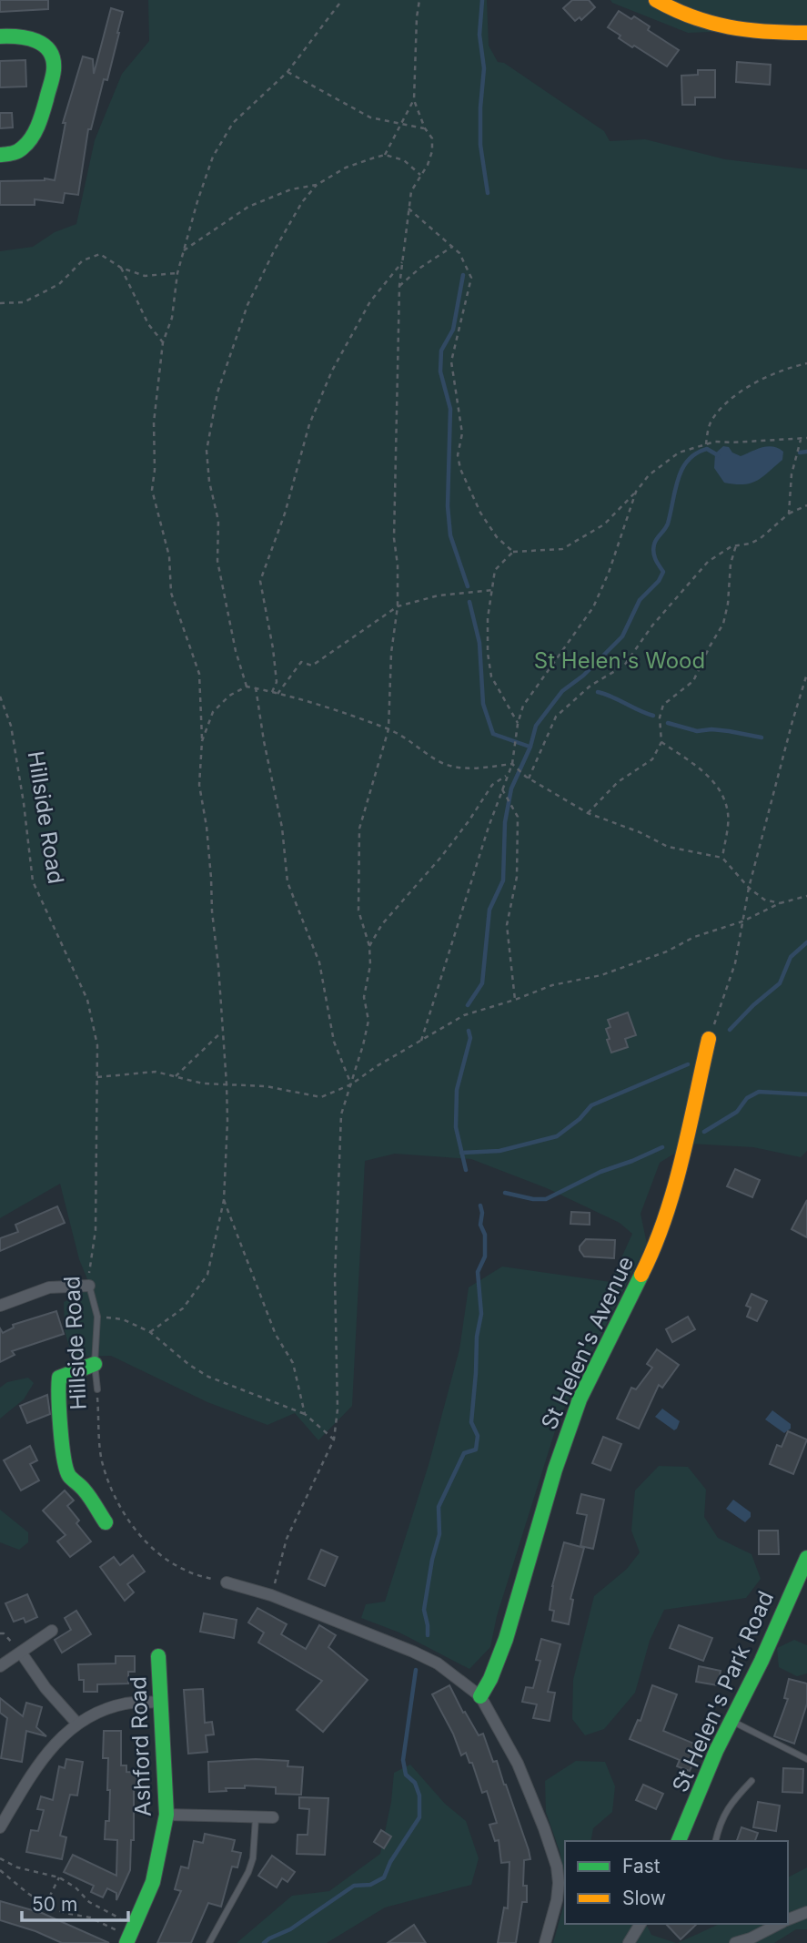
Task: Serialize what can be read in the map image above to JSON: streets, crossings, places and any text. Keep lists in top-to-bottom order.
{
  "streets": {
    "street": ["St Helen's Avenue", "St Helen's Park Road", "Ashford Road"],
    "lane": ["Hillside Road"]
  },
  "parks": ["St Helen's Wood"],
  "legend": ["Fast", "Slow"],
  "scale_bar": "50 m"
}
